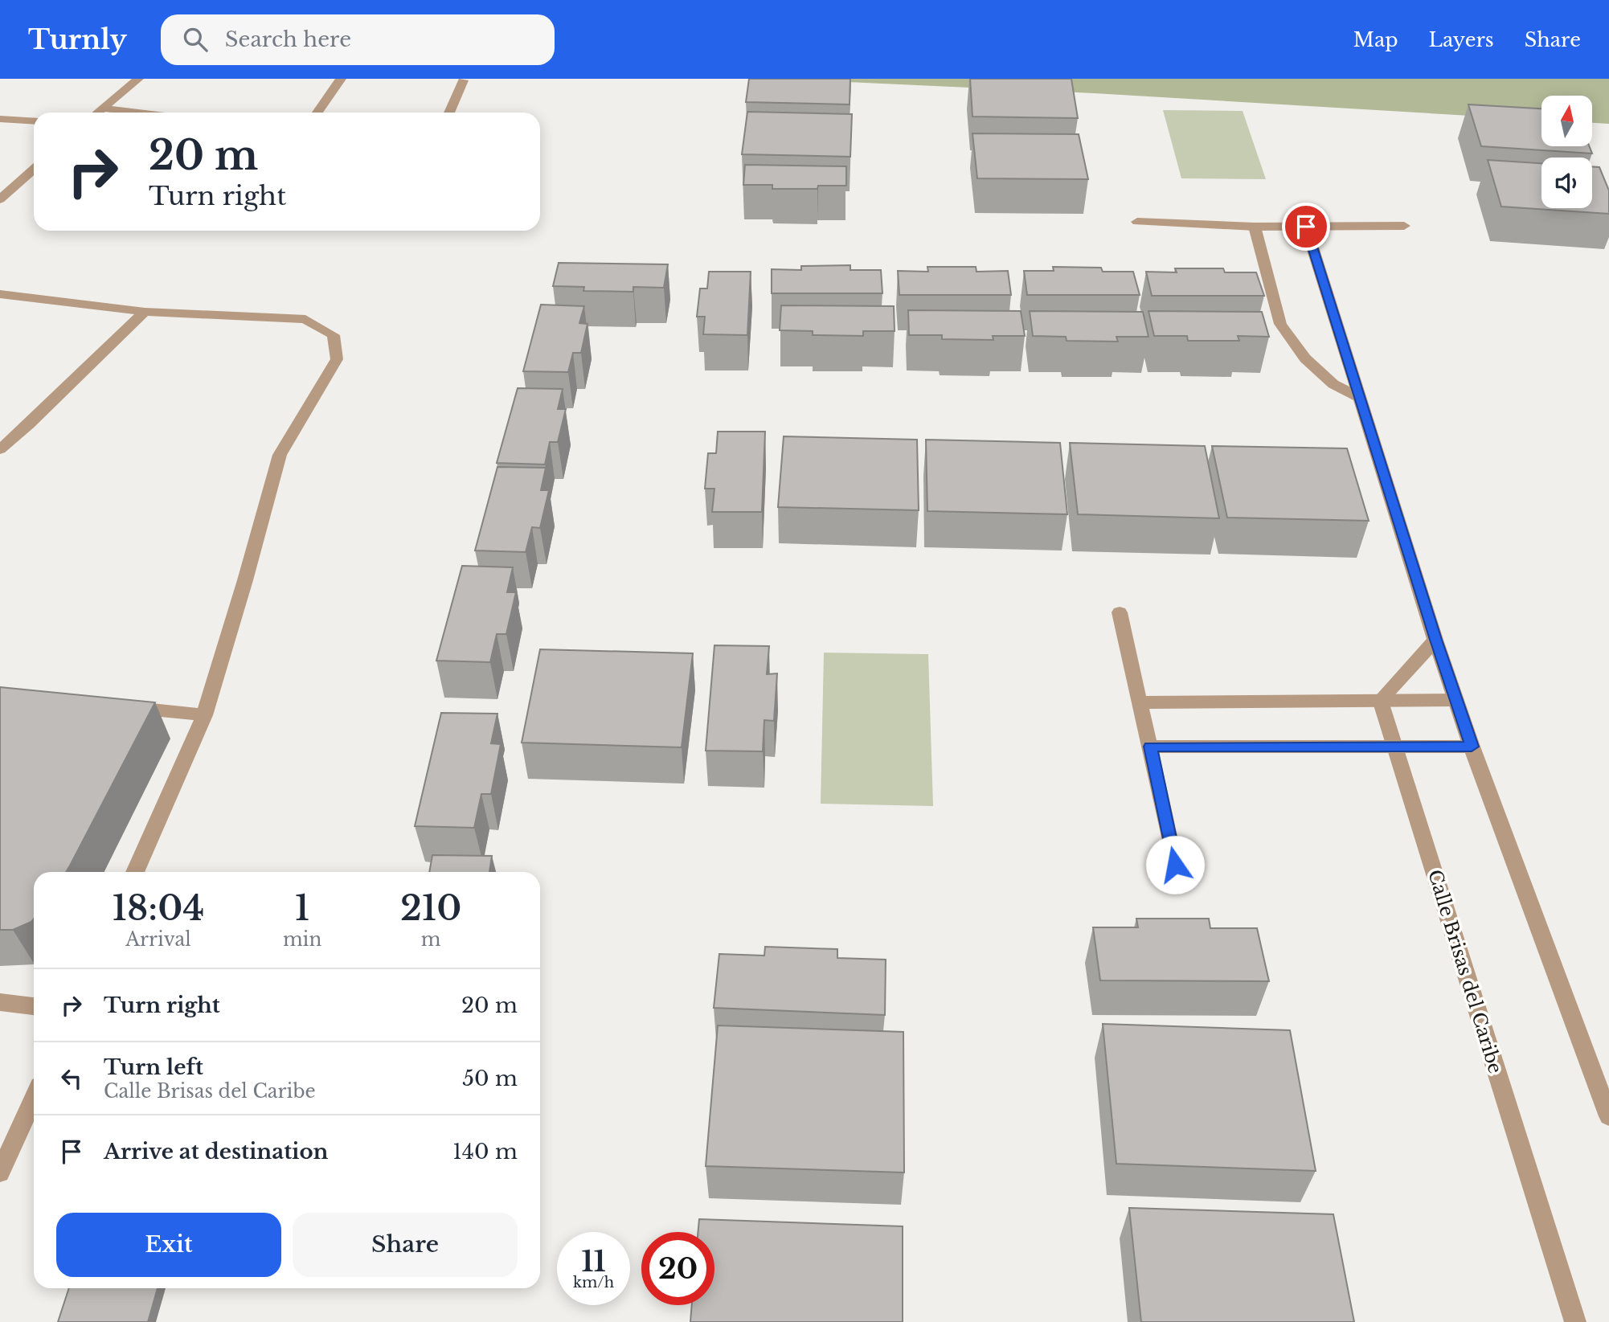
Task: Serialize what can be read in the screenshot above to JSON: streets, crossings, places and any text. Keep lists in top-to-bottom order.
{
  "streets": {
    "street": ["Calle Brisas del Caribe"]
  },
  "north": "top",
  "page": {
    "header": "Turnly",
    "search": "Search here",
    "nav": ["Map", "Layers", "Share"],
    "turn": ["20 m", "Turn right"],
    "eta": [
      "18:04",
      "Arrival",
      "1",
      "min",
      "210",
      "m"
    ],
    "list": [
      {
        "name": "Turn right",
        "value": "20 m"
      },
      {
        "name": "Turn left",
        "note": "Calle Brisas del Caribe",
        "value": "50 m"
      },
      {
        "name": "Arrive at destination",
        "value": "140 m"
      }
    ],
    "buttons": ["Exit", "Share"],
    "speed": "11 km/h",
    "limit": "20"
  }
}
